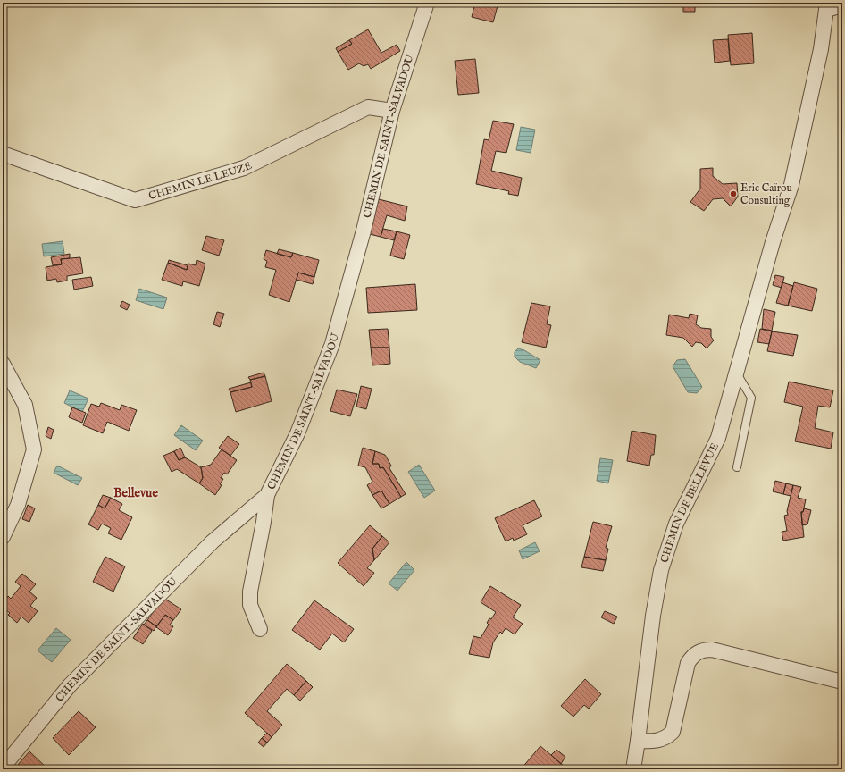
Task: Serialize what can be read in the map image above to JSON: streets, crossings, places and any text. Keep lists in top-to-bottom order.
{
  "streets": {
    "street": ["CHEMIN DE SAINT-SALVADOU", "CHEMIN LE LEUZE", "CHEMIN DE BELLEVUE"]
  },
  "crossings": [
    ["CHEMIN DE SAINT-SALVADOU", "CHEMIN LE LEUZE"]
  ],
  "districts": ["Bellevue"],
  "places": ["Eric Caïrou Consulting"]
}
